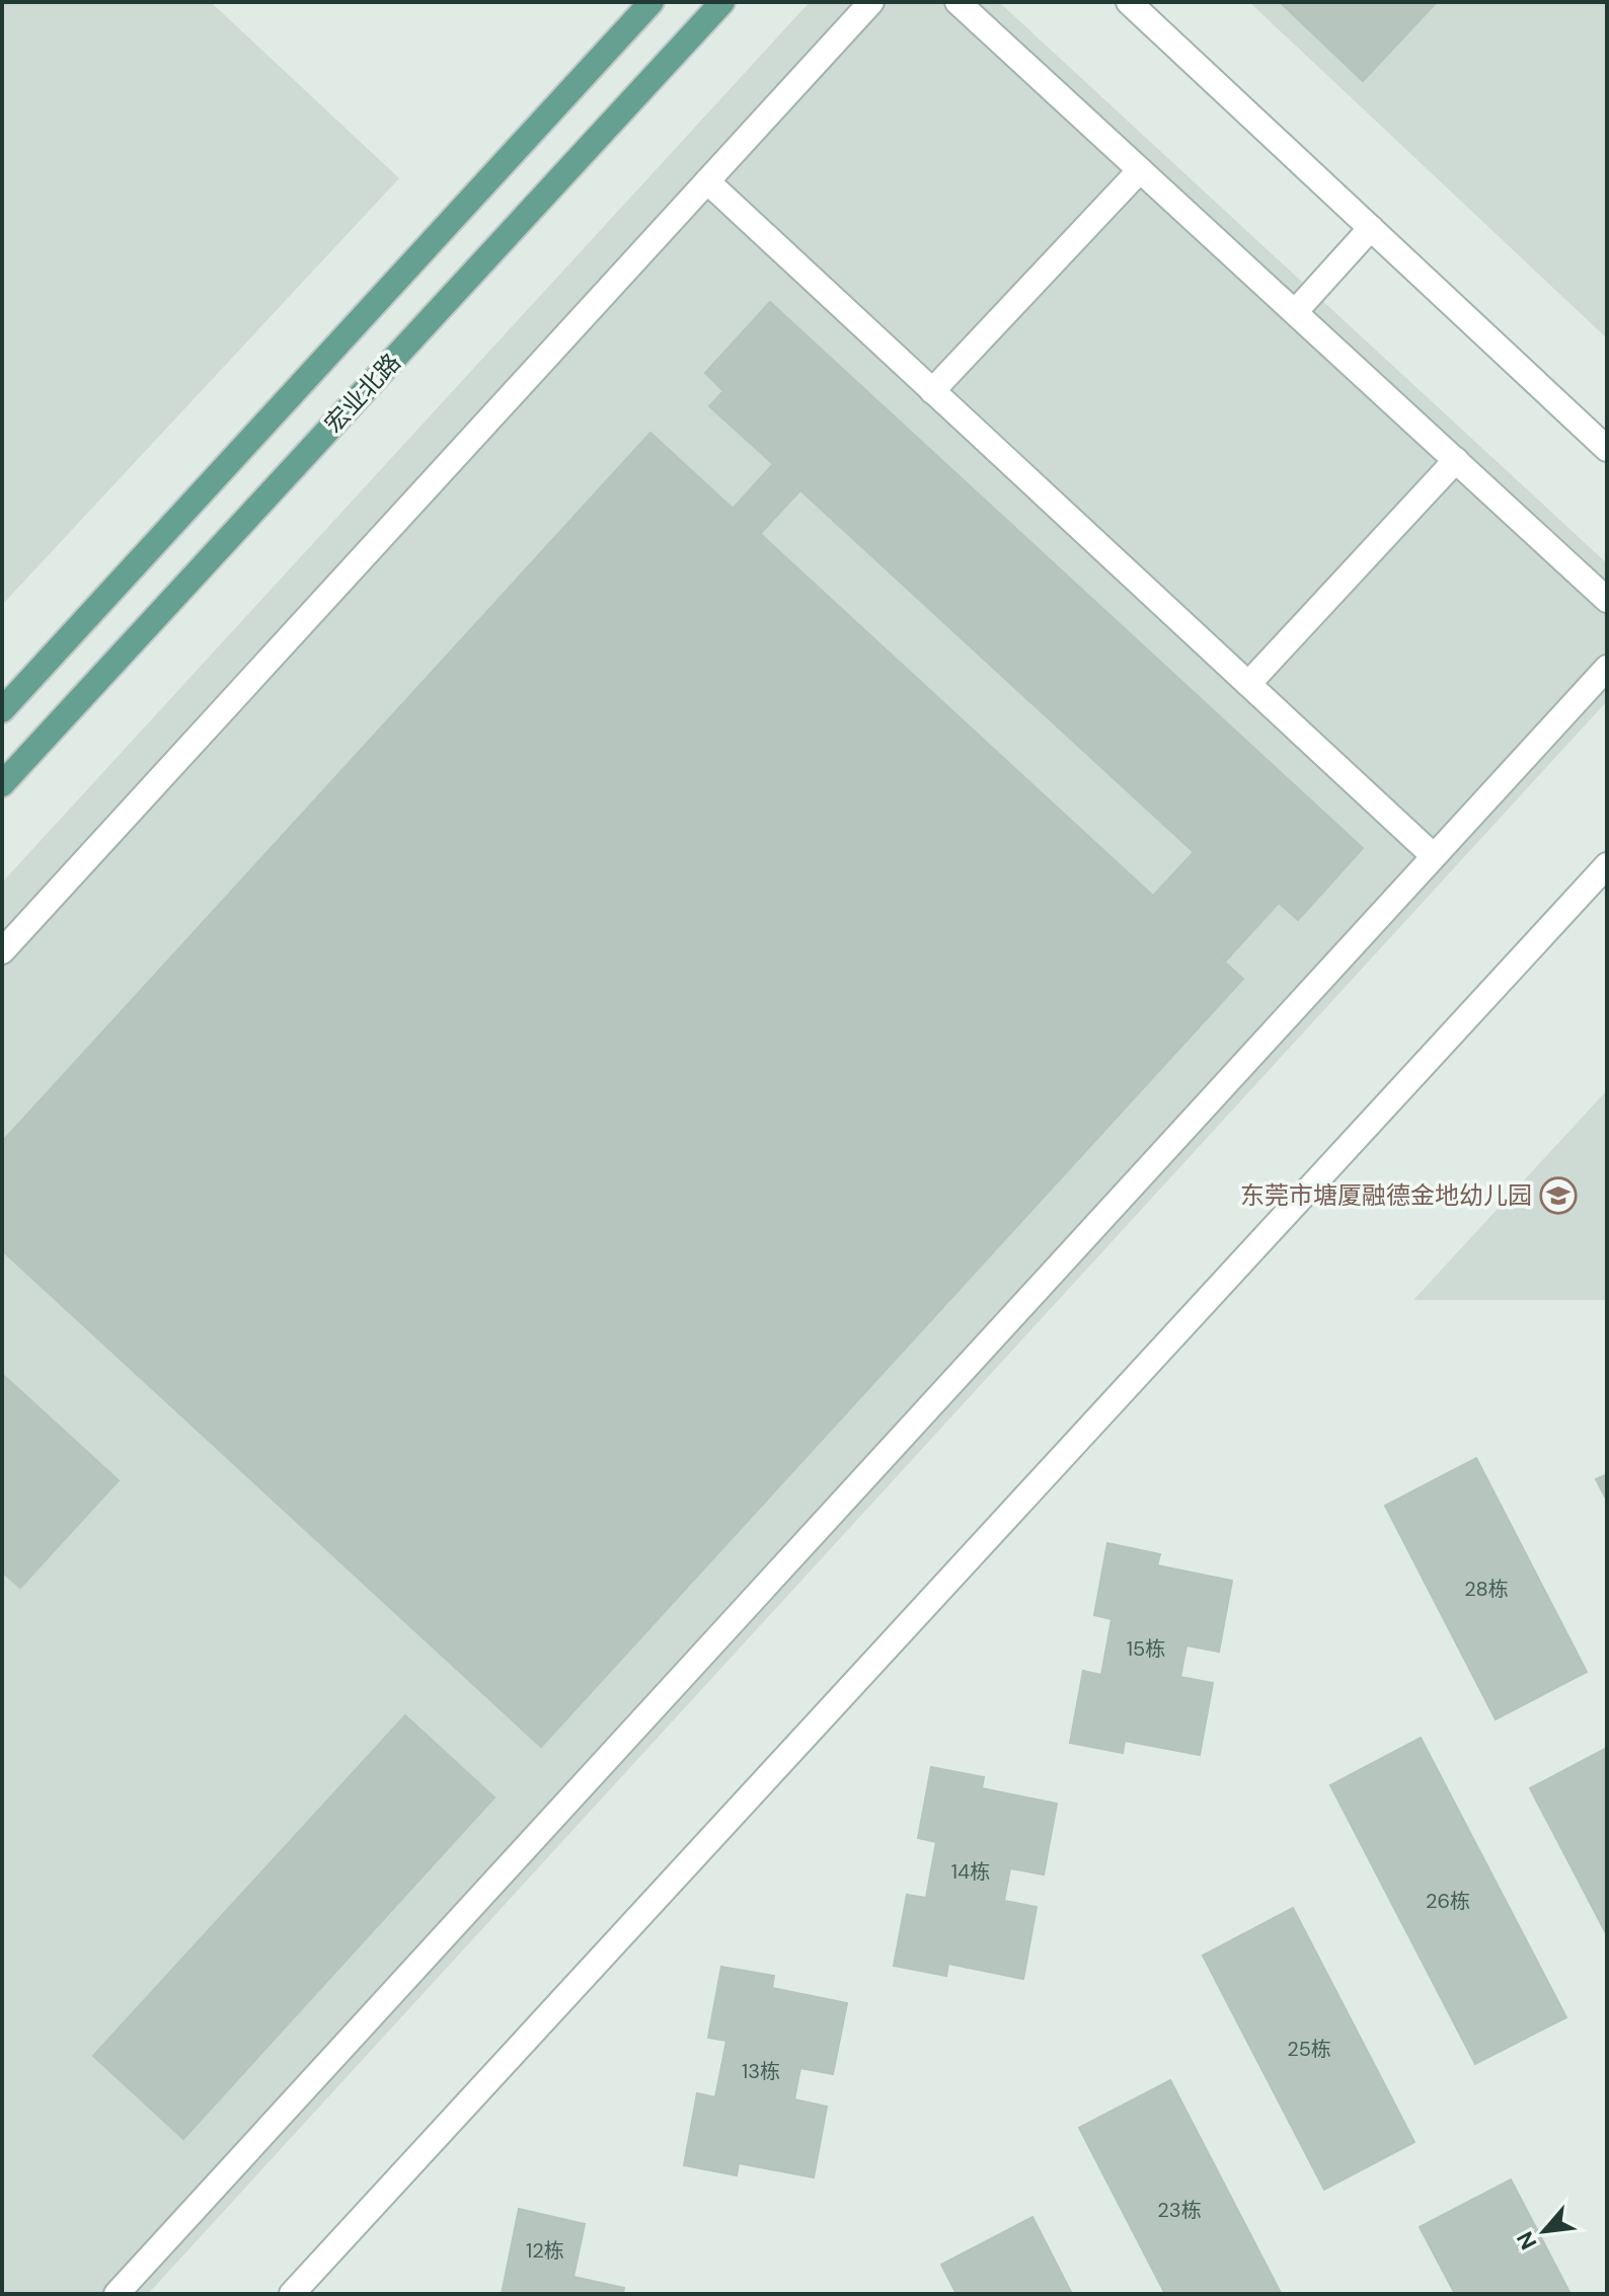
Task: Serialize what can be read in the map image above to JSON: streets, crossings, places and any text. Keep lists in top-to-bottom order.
{
  "streets": {
    "main road": ["宏业北路"]
  },
  "places": {
    "school or university": ["东莞市塘厦融德金地幼儿园"]
  },
  "house_numbers": [
    "28栋",
    "15栋",
    "14栋",
    "26栋",
    "25栋",
    "13栋",
    "23栋",
    "12栋"
  ],
  "north": "bottom left"
}
